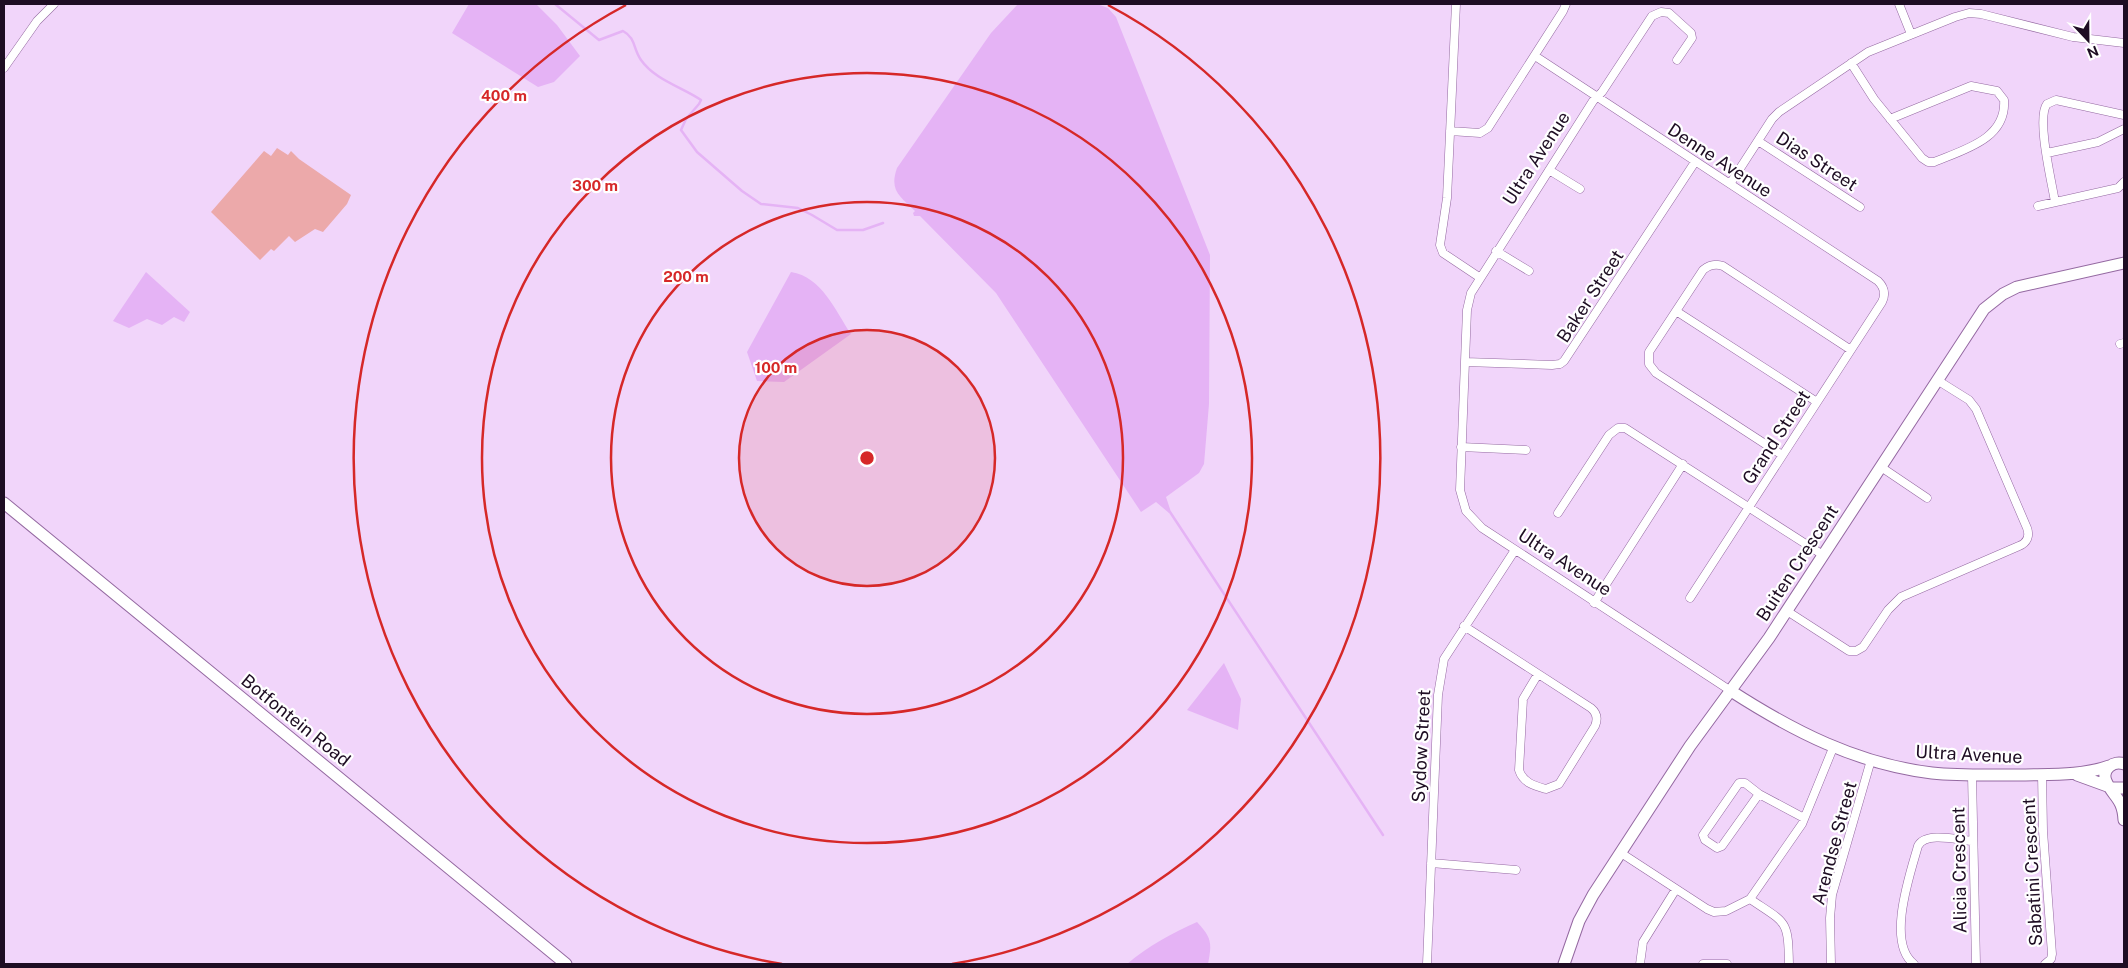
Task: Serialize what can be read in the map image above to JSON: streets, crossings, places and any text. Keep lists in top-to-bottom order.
{
  "streets": {
    "street": [
      "Ultra Avenue",
      "Denne Avenue",
      "Dias Street",
      "Baker Street",
      "Grand Street",
      "Buiten Crescent",
      "Botfontein Road",
      "Sydow Street",
      "Arendse Street",
      "Alicia Crescent",
      "Sabatini Crescent"
    ]
  },
  "crossings": [
    ["Ultra Avenue", "Denne Avenue"],
    ["Ultra Avenue", "Baker Street"],
    ["Ultra Avenue", "Buiten Crescent"],
    ["Ultra Avenue", "Sydow Street"],
    ["Ultra Avenue", "Arendse Street"],
    ["Ultra Avenue", "Alicia Crescent"],
    ["Ultra Avenue", "Sabatini Crescent"],
    ["Denne Avenue", "Baker Street"],
    ["Denne Avenue", "Grand Street"]
  ],
  "north": "bottom",
  "rings": [
    "400 m",
    "300 m",
    "200 m",
    "100 m"
  ]
}
